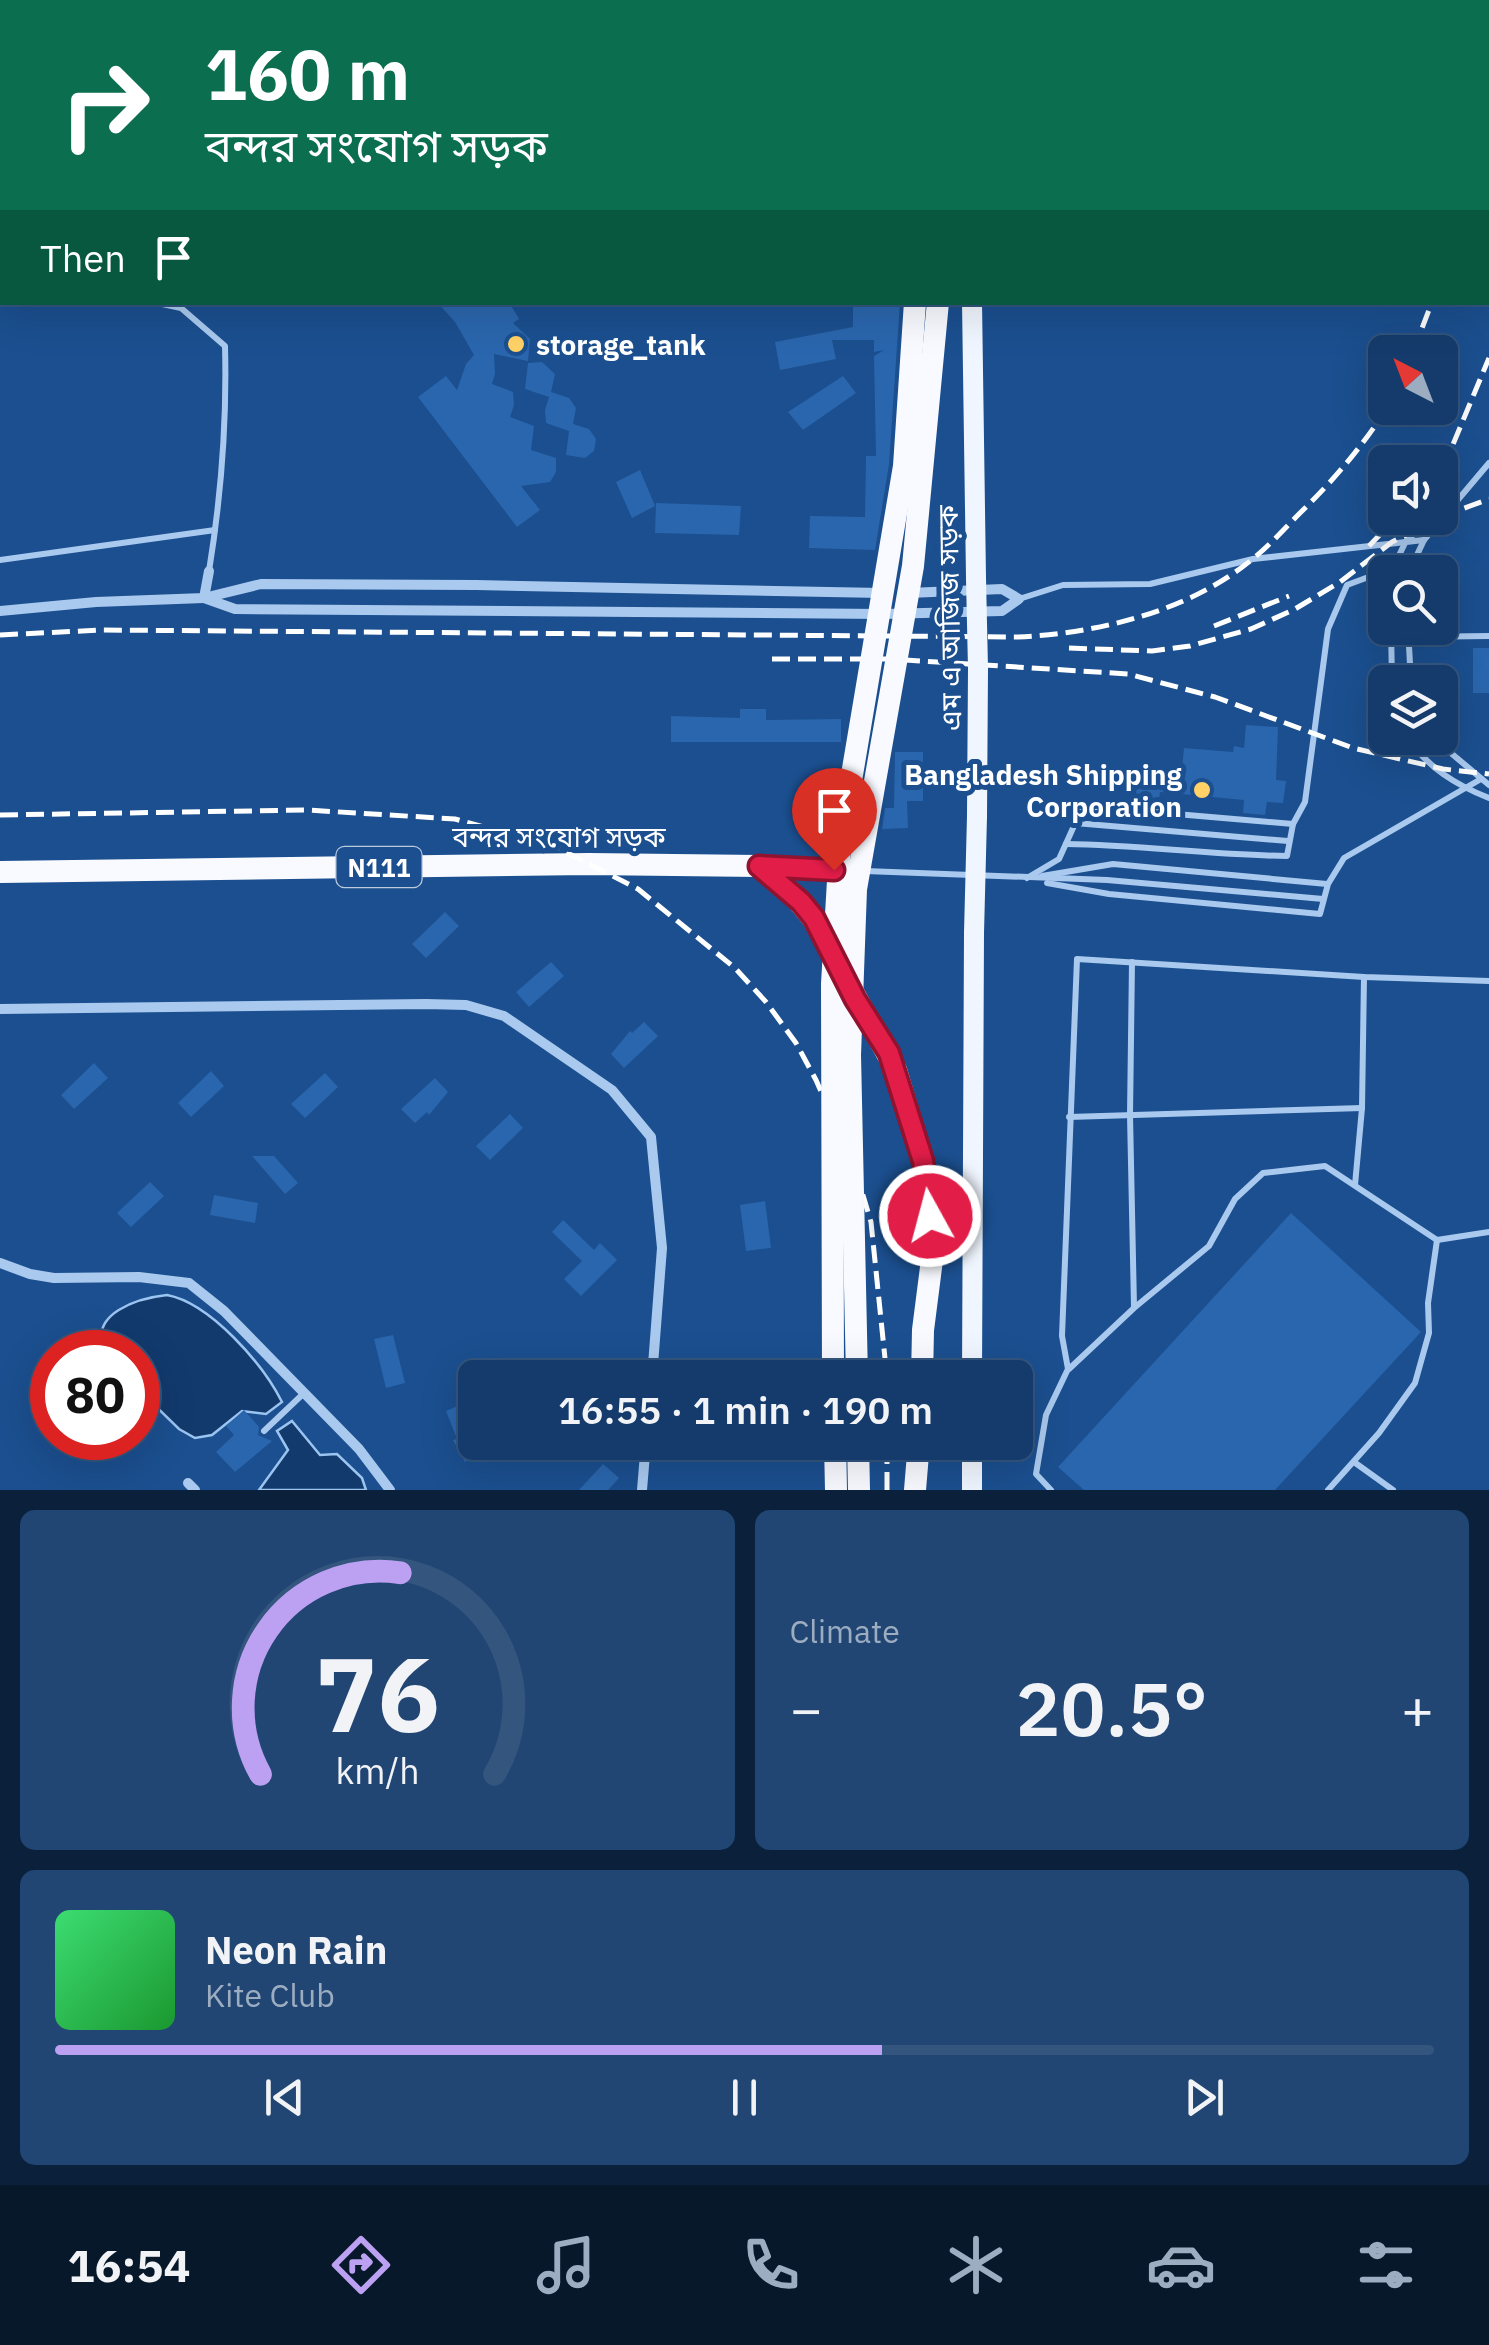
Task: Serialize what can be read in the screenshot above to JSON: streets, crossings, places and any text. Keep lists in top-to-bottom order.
{
  "streets": {
    "highway": ["বন্দর সংযোগ সড়ক", "N111"],
    "main road": ["এম এ আজিজ সড়ক"]
  },
  "places": ["storage_tank", "Bangladesh Shipping Corporation"],
  "north": "top left",
  "page": {
    "turn": ["160 m", "বন্দর সংযোগ সড়ক"],
    "then": "Then",
    "limit": "80",
    "trip": "16:55 · 1 min · 190 m",
    "tile": "Climate",
    "heat": ["−", "20.5°", "+"],
    "song": ["Neon Rain", "Kite Club"],
    "tabs": "16:54",
    "gauge": ["76", "km/h"]
  }
}
